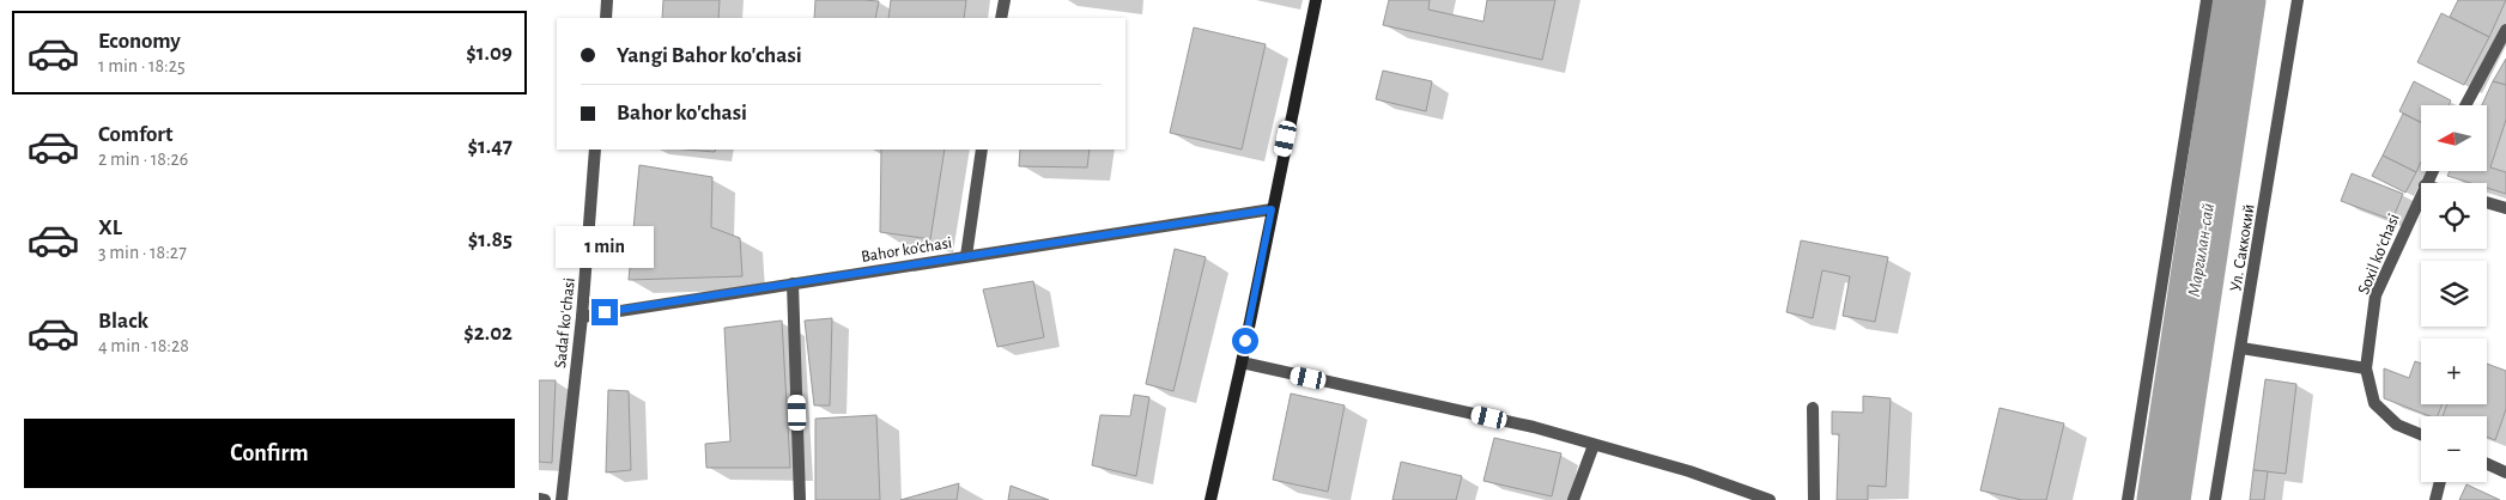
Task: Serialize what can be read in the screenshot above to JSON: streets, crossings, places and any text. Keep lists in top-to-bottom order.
{
  "streets": {
    "street": [
      "Ул. Саккокий",
      "Bahor ko'chasi",
      "Soxil koʻchasi",
      "Sadaf koʻchasi"
    ]
  },
  "crossings": [
    ["Bahor ko'chasi", "Sadaf koʻchasi"]
  ],
  "water": ["Маргилан-сай"],
  "north": "left",
  "page": {
    "list": [
      {
        "name": "Economy",
        "note": "1 min · 18:25",
        "value": "$1.09"
      },
      {
        "name": "Comfort",
        "note": "2 min · 18:26",
        "value": "$1.47"
      },
      {
        "name": "XL",
        "note": "3 min · 18:27",
        "value": "$1.85"
      },
      {
        "name": "Black",
        "note": "4 min · 18:28",
        "value": "$2.02"
      }
    ],
    "banner": ["Yangi Bahor ko'chasi", "Bahor ko'chasi"],
    "map_buttons": ["+", "−"],
    "bubble": "1 min",
    "buttons": "Confirm"
  }
}
